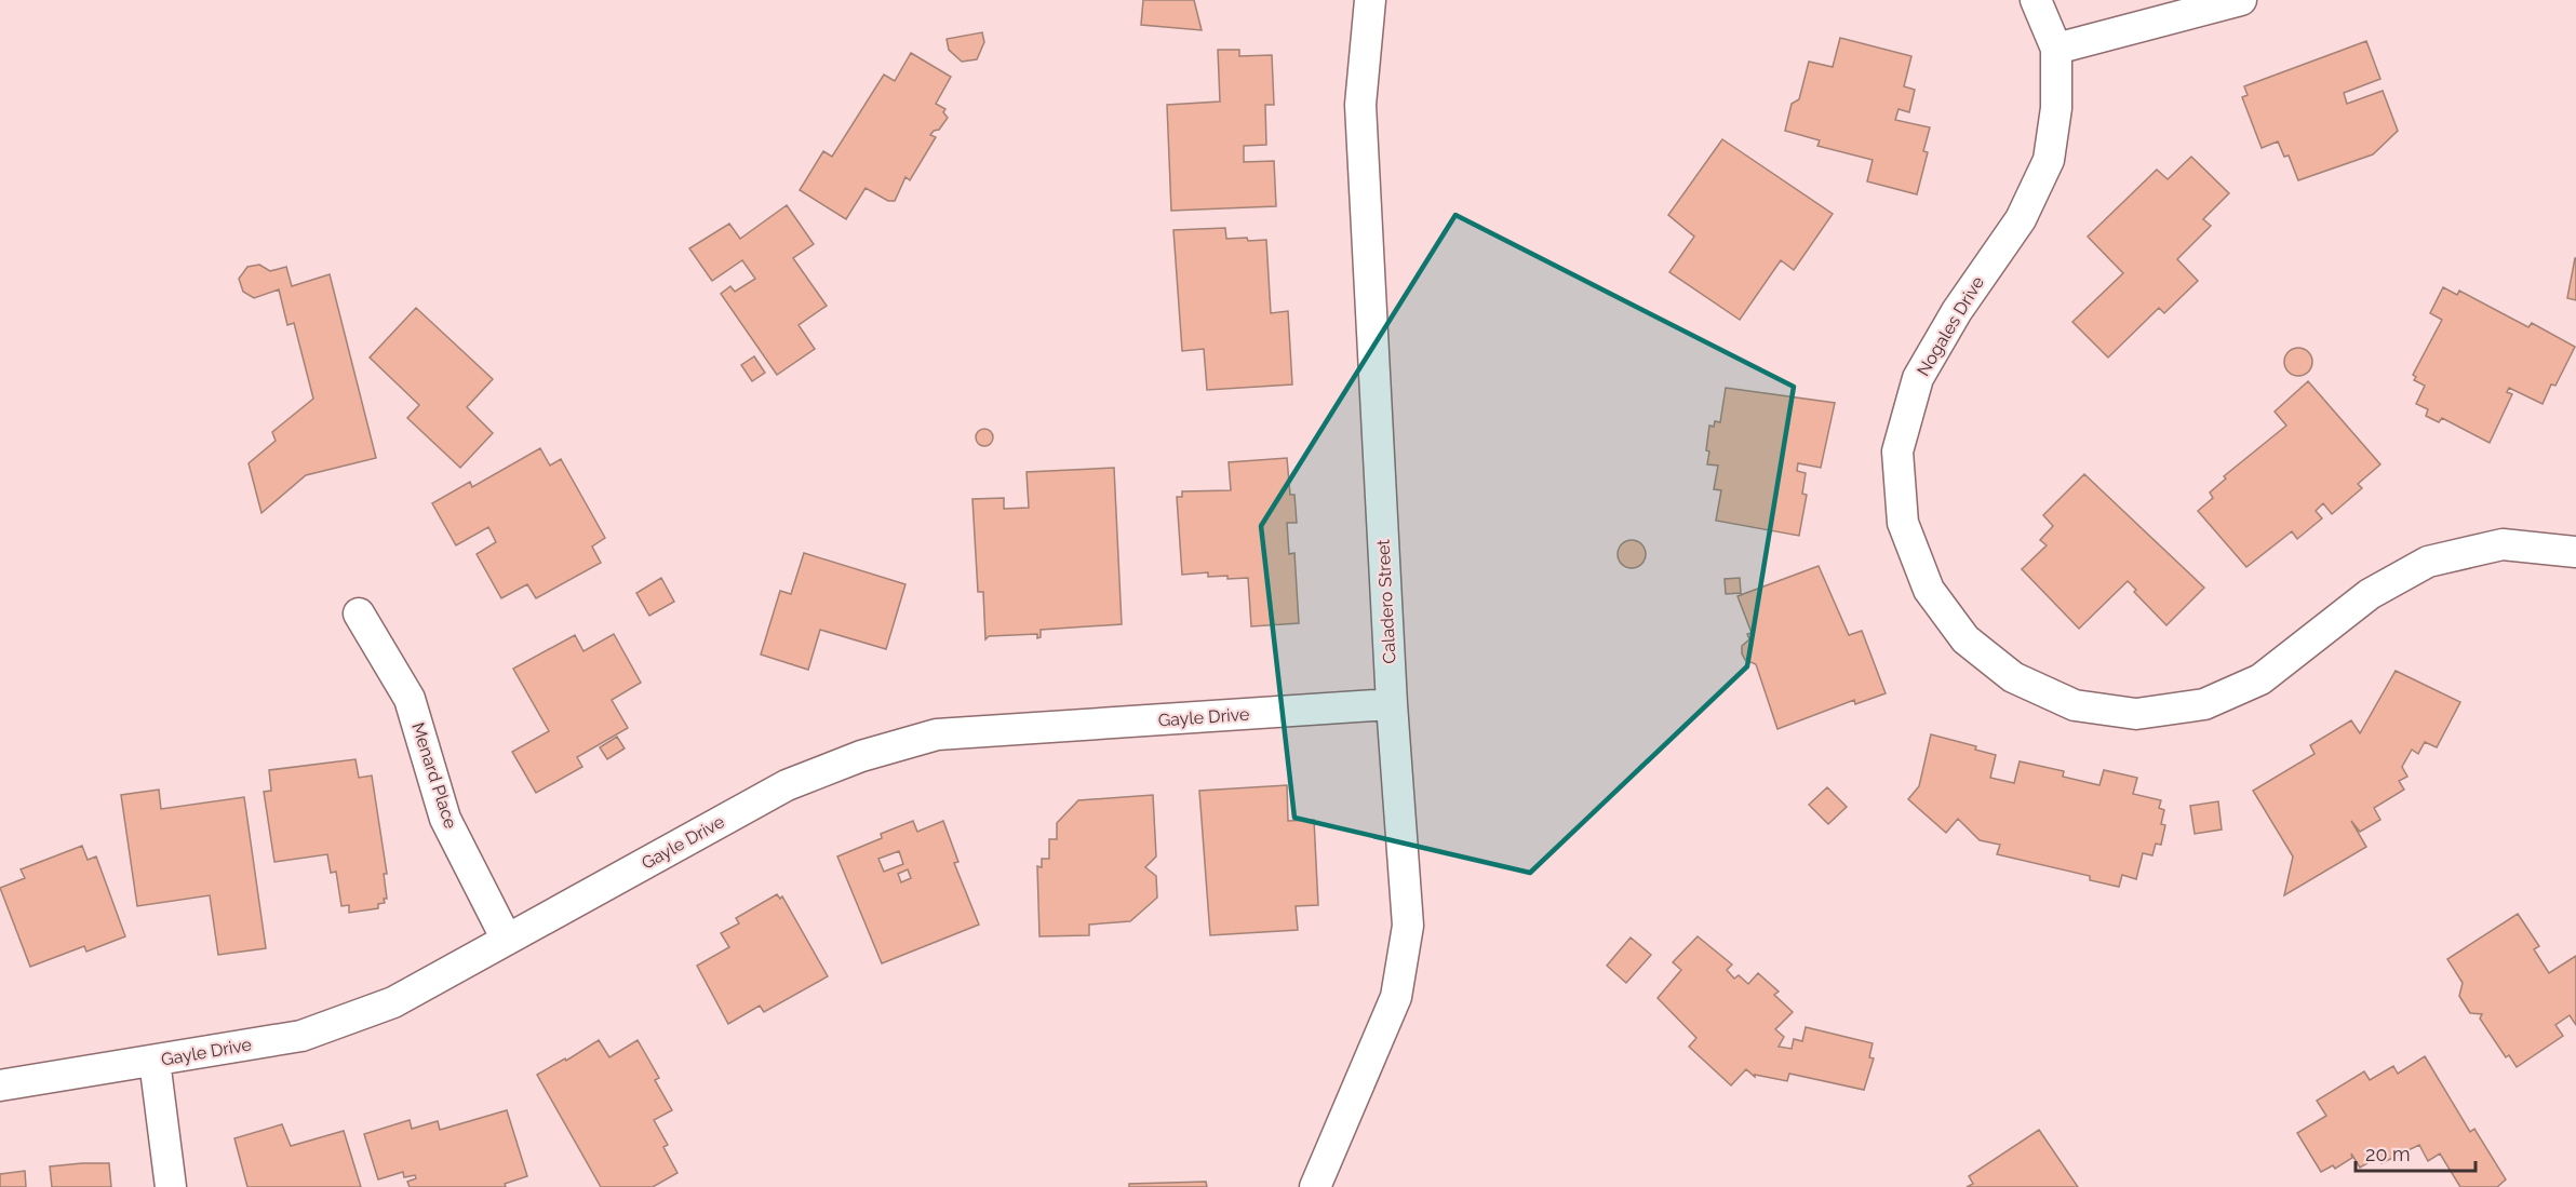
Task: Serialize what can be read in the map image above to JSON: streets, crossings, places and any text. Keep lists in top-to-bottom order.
{
  "streets": {
    "street": [
      "Nogales Drive",
      "Caladero Street",
      "Gayle Drive",
      "Menard Place"
    ]
  },
  "crossings": [
    ["Caladero Street", "Gayle Drive"],
    ["Gayle Drive", "Menard Place"]
  ],
  "scale_bar": "20 m"
}
